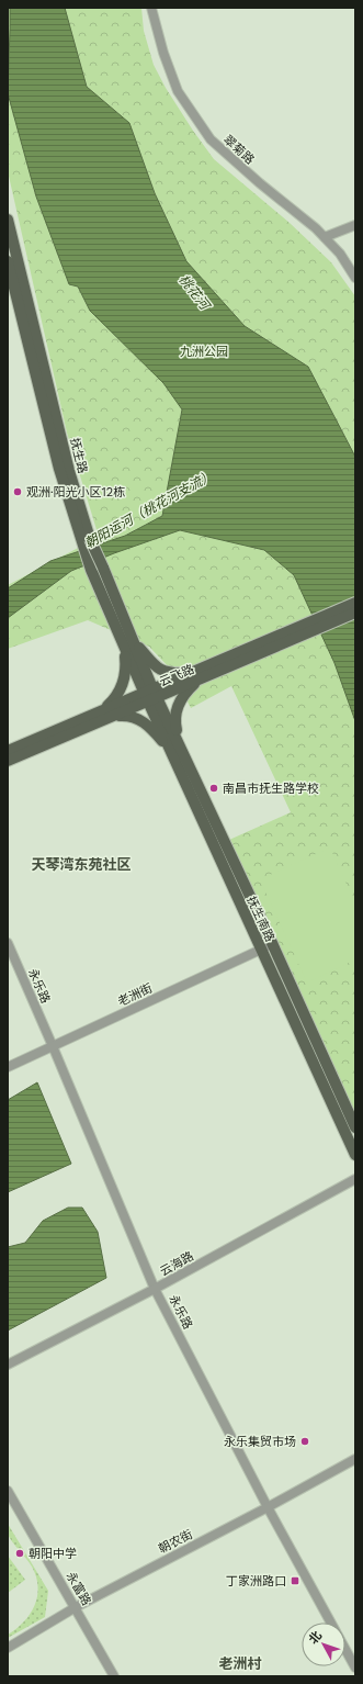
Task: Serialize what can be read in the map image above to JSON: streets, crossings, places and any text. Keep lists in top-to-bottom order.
{
  "streets": {
    "main road": ["抚生路", "云飞路", "抚生南路"],
    "street": [
      "翠菊路",
      "永乐路",
      "老洲街",
      "云海路",
      "朝农街",
      "永富路"
    ]
  },
  "crossings": [
    ["抚生路", "云飞路"],
    ["抚生路", "抚生南路"],
    ["云飞路", "抚生南路"],
    ["抚生南路", "老洲街"],
    ["永乐路", "老洲街"],
    ["永乐路", "云海路"],
    ["永乐路", "朝农街"],
    ["朝农街", "永富路"]
  ],
  "districts": ["天琴湾东苑社区", "老洲村"],
  "water": ["桃花河", "朝阳运河（桃花河支流）"],
  "parks": ["九洲公园"],
  "places": {
    "other": [
      "观洲·阳光小区12栋",
      "南昌市抚生路学校",
      "永乐集贸市场",
      "朝阳中学"
    ],
    "transit": ["丁家洲路口"]
  },
  "north": "top left"
}
